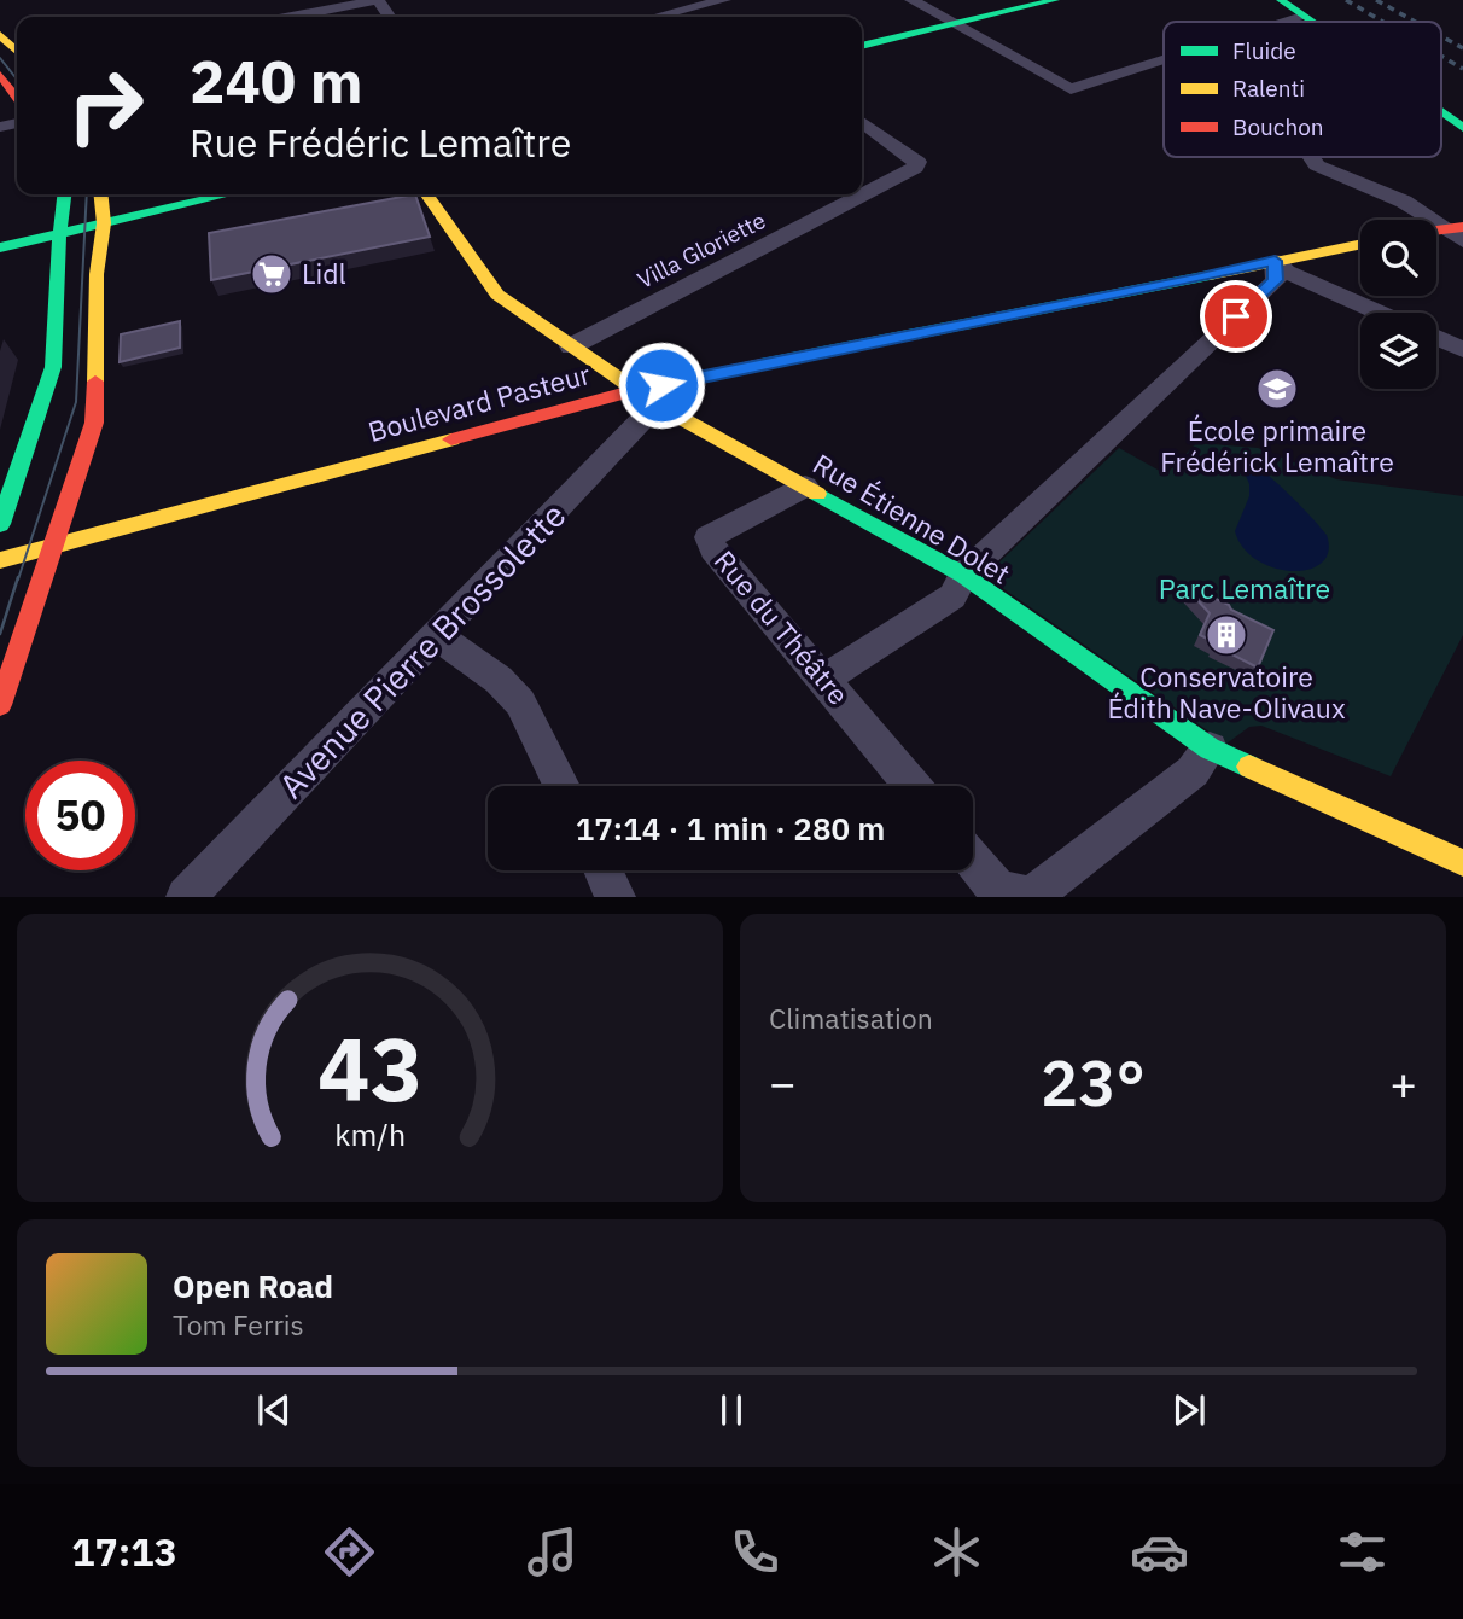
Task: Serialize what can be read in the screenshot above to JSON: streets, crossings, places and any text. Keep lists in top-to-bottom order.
{
  "streets": {
    "main road": ["Boulevard Pasteur", "Rue Étienne Dolet"],
    "street": ["Villa Gloriette", "Rue du Théâtre", "Avenue Pierre Brossolette"]
  },
  "crossings": [
    ["Villa Gloriette", "Rue Étienne Dolet"],
    ["Boulevard Pasteur", "Rue Étienne Dolet"],
    ["Boulevard Pasteur", "Avenue Pierre Brossolette"],
    ["Rue Étienne Dolet", "Rue du Théâtre"],
    ["Rue Étienne Dolet", "Avenue Pierre Brossolette"]
  ],
  "parks": ["Parc Lemaître"],
  "places": {
    "supermarket": ["Lidl"],
    "school or university": ["École primaire Frédérick Lemaître"],
    "building": ["Conservatoire Édith Nave-Olivaux"]
  },
  "legend": ["Fluide", "Ralenti", "Bouchon"],
  "page": {
    "turn": ["240 m", "Rue Frédéric Lemaître"],
    "limit": "50",
    "trip": "17:14 · 1 min · 280 m",
    "tile": "Climatisation",
    "heat": ["−", "23°", "+"],
    "song": ["Open Road", "Tom Ferris"],
    "tabs": "17:13",
    "gauge": ["43", "km/h"]
  }
}
